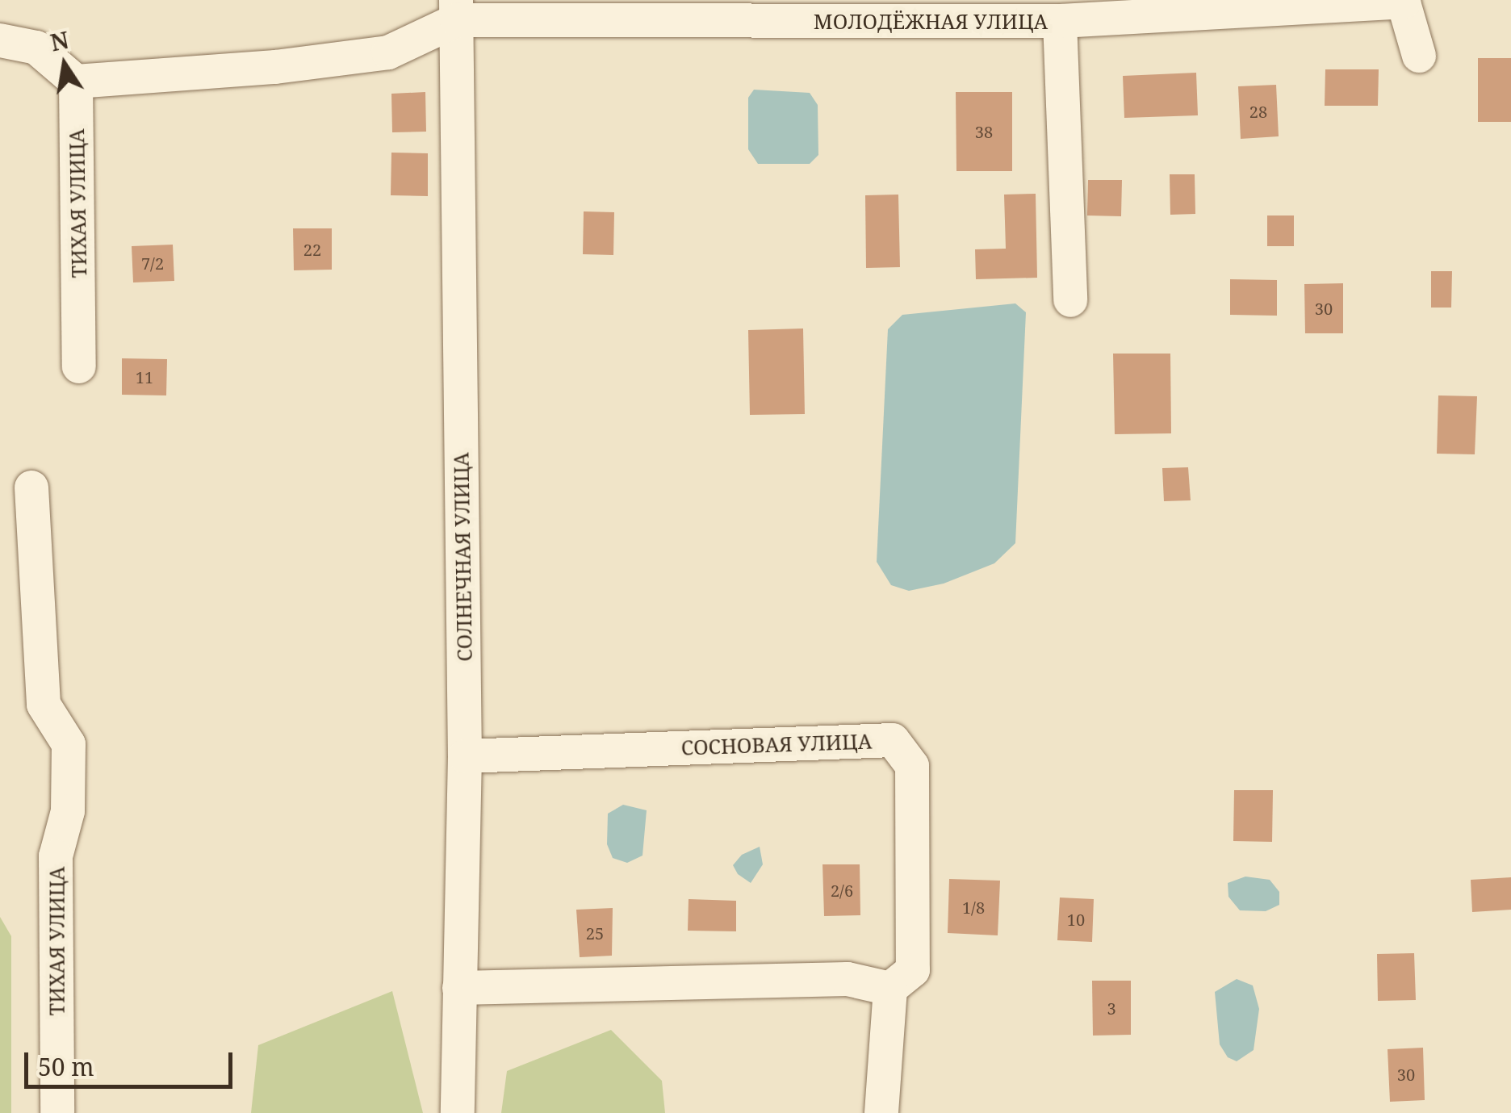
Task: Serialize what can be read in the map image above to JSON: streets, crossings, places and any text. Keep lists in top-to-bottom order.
{
  "streets": {
    "street": [
      "МОЛОДЁЖНАЯ УЛИЦА",
      "ТИХАЯ УЛИЦА",
      "СОЛНЕЧНАЯ УЛИЦА",
      "СОСНОВАЯ УЛИЦА"
    ]
  },
  "crossings": [
    ["МОЛОДЁЖНАЯ УЛИЦА", "СОЛНЕЧНАЯ УЛИЦА"],
    ["СОЛНЕЧНАЯ УЛИЦА", "СОСНОВАЯ УЛИЦА"]
  ],
  "house_numbers": [
    "28",
    "38",
    "22",
    "7/2",
    "30",
    "11",
    "2/6",
    "1/8",
    "10",
    "25",
    "3",
    "30"
  ],
  "scale_bar": "50 m",
  "north": "top"
}
